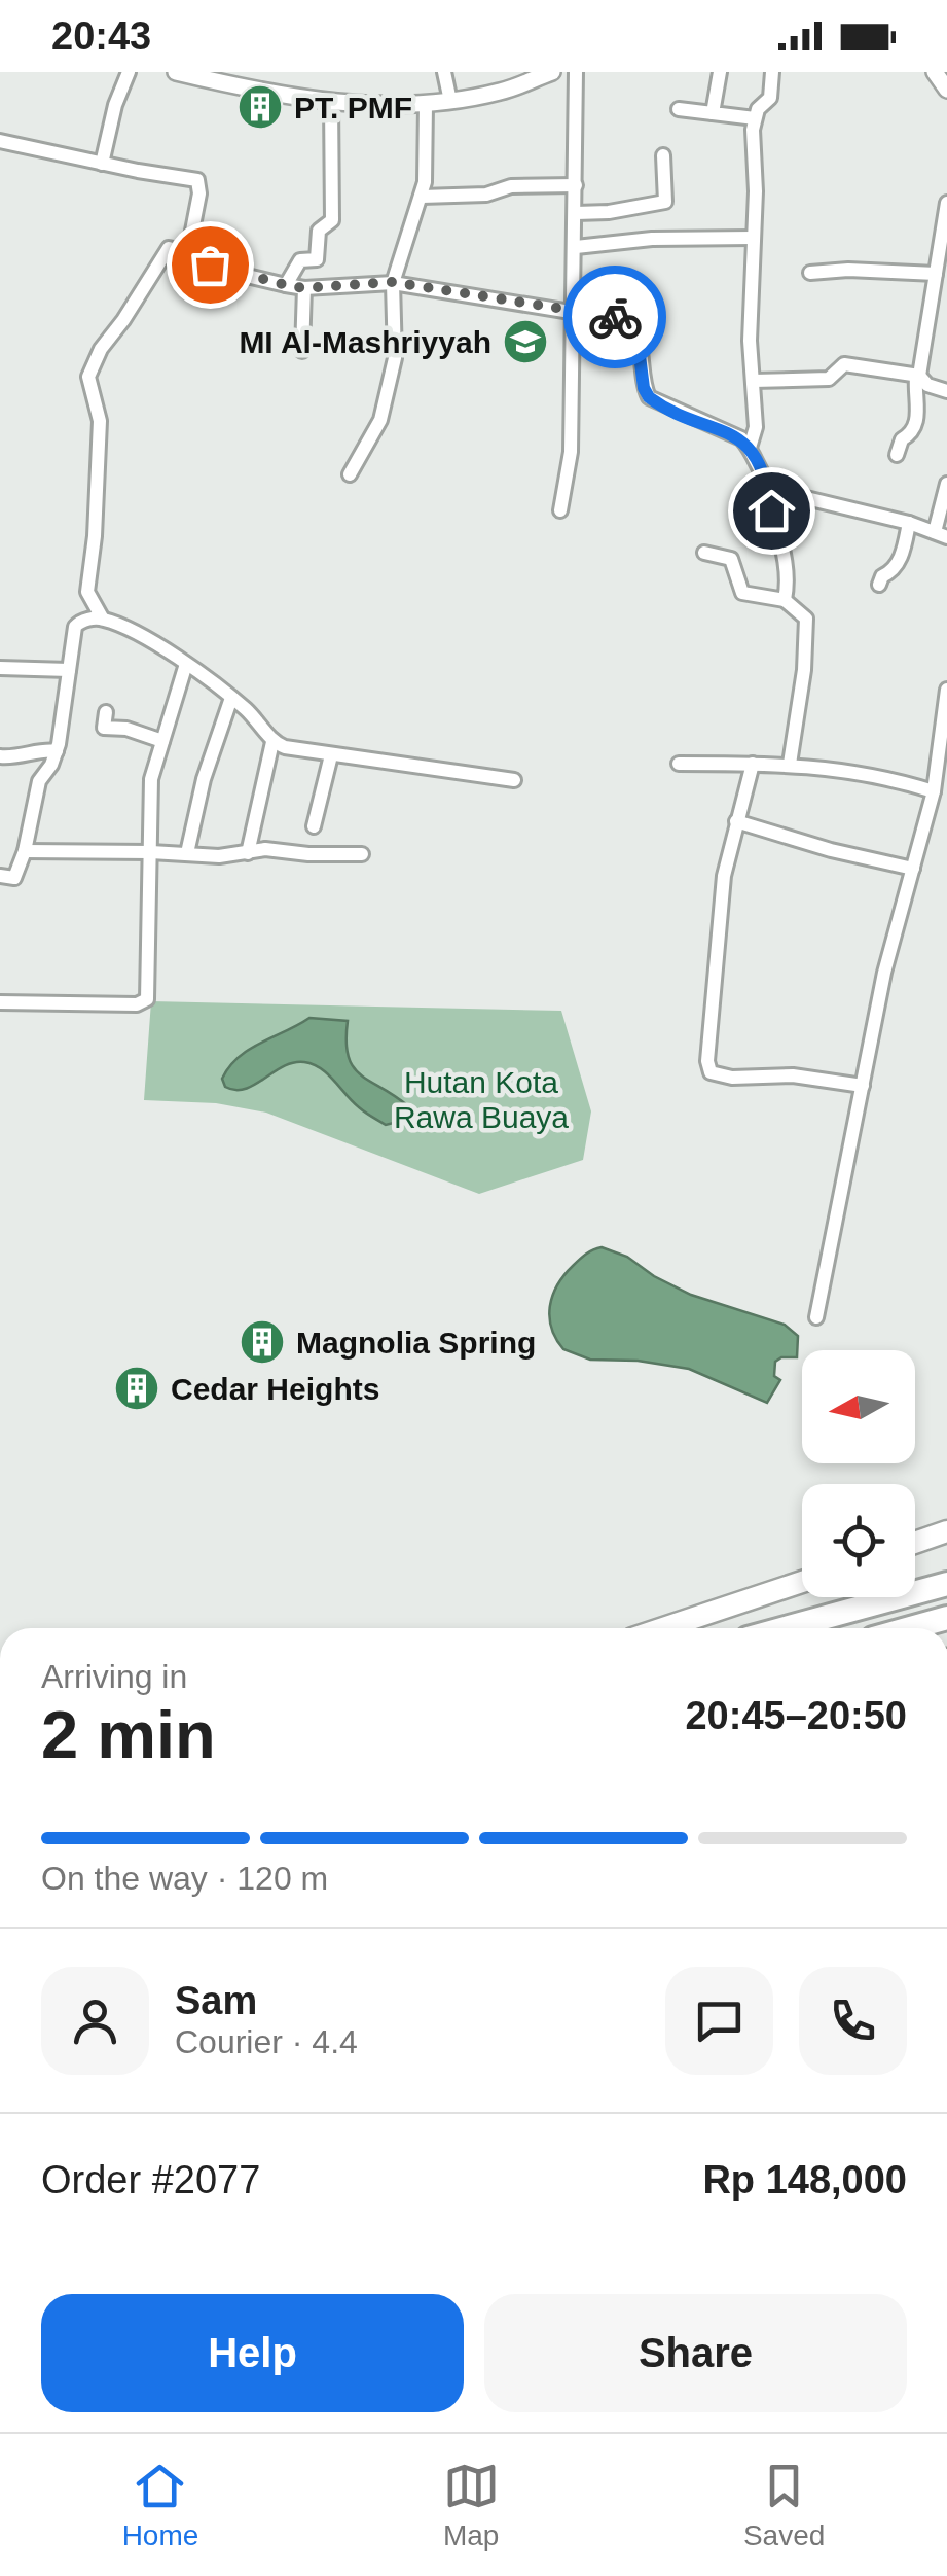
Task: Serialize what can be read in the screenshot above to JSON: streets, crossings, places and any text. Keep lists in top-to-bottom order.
{
  "parks": ["Hutan Kota Rawa Buaya"],
  "places": {
    "building": ["PT. PMF", "Magnolia Spring", "Cedar Heights"],
    "school or university": ["MI Al-Mashriyyah"]
  },
  "north": "left",
  "page": {
    "status": "20:43",
    "heading": ["2 min", "Arriving in", "20:45–20:50"],
    "panel": [
      "Sam",
      "Courier · 4.4",
      "Order #2077",
      "Rp 148,000"
    ],
    "bar": "On the way · 120 m",
    "buttons": ["Help", "Share"],
    "tabs": ["Home", "Map", "Saved"]
  }
}
